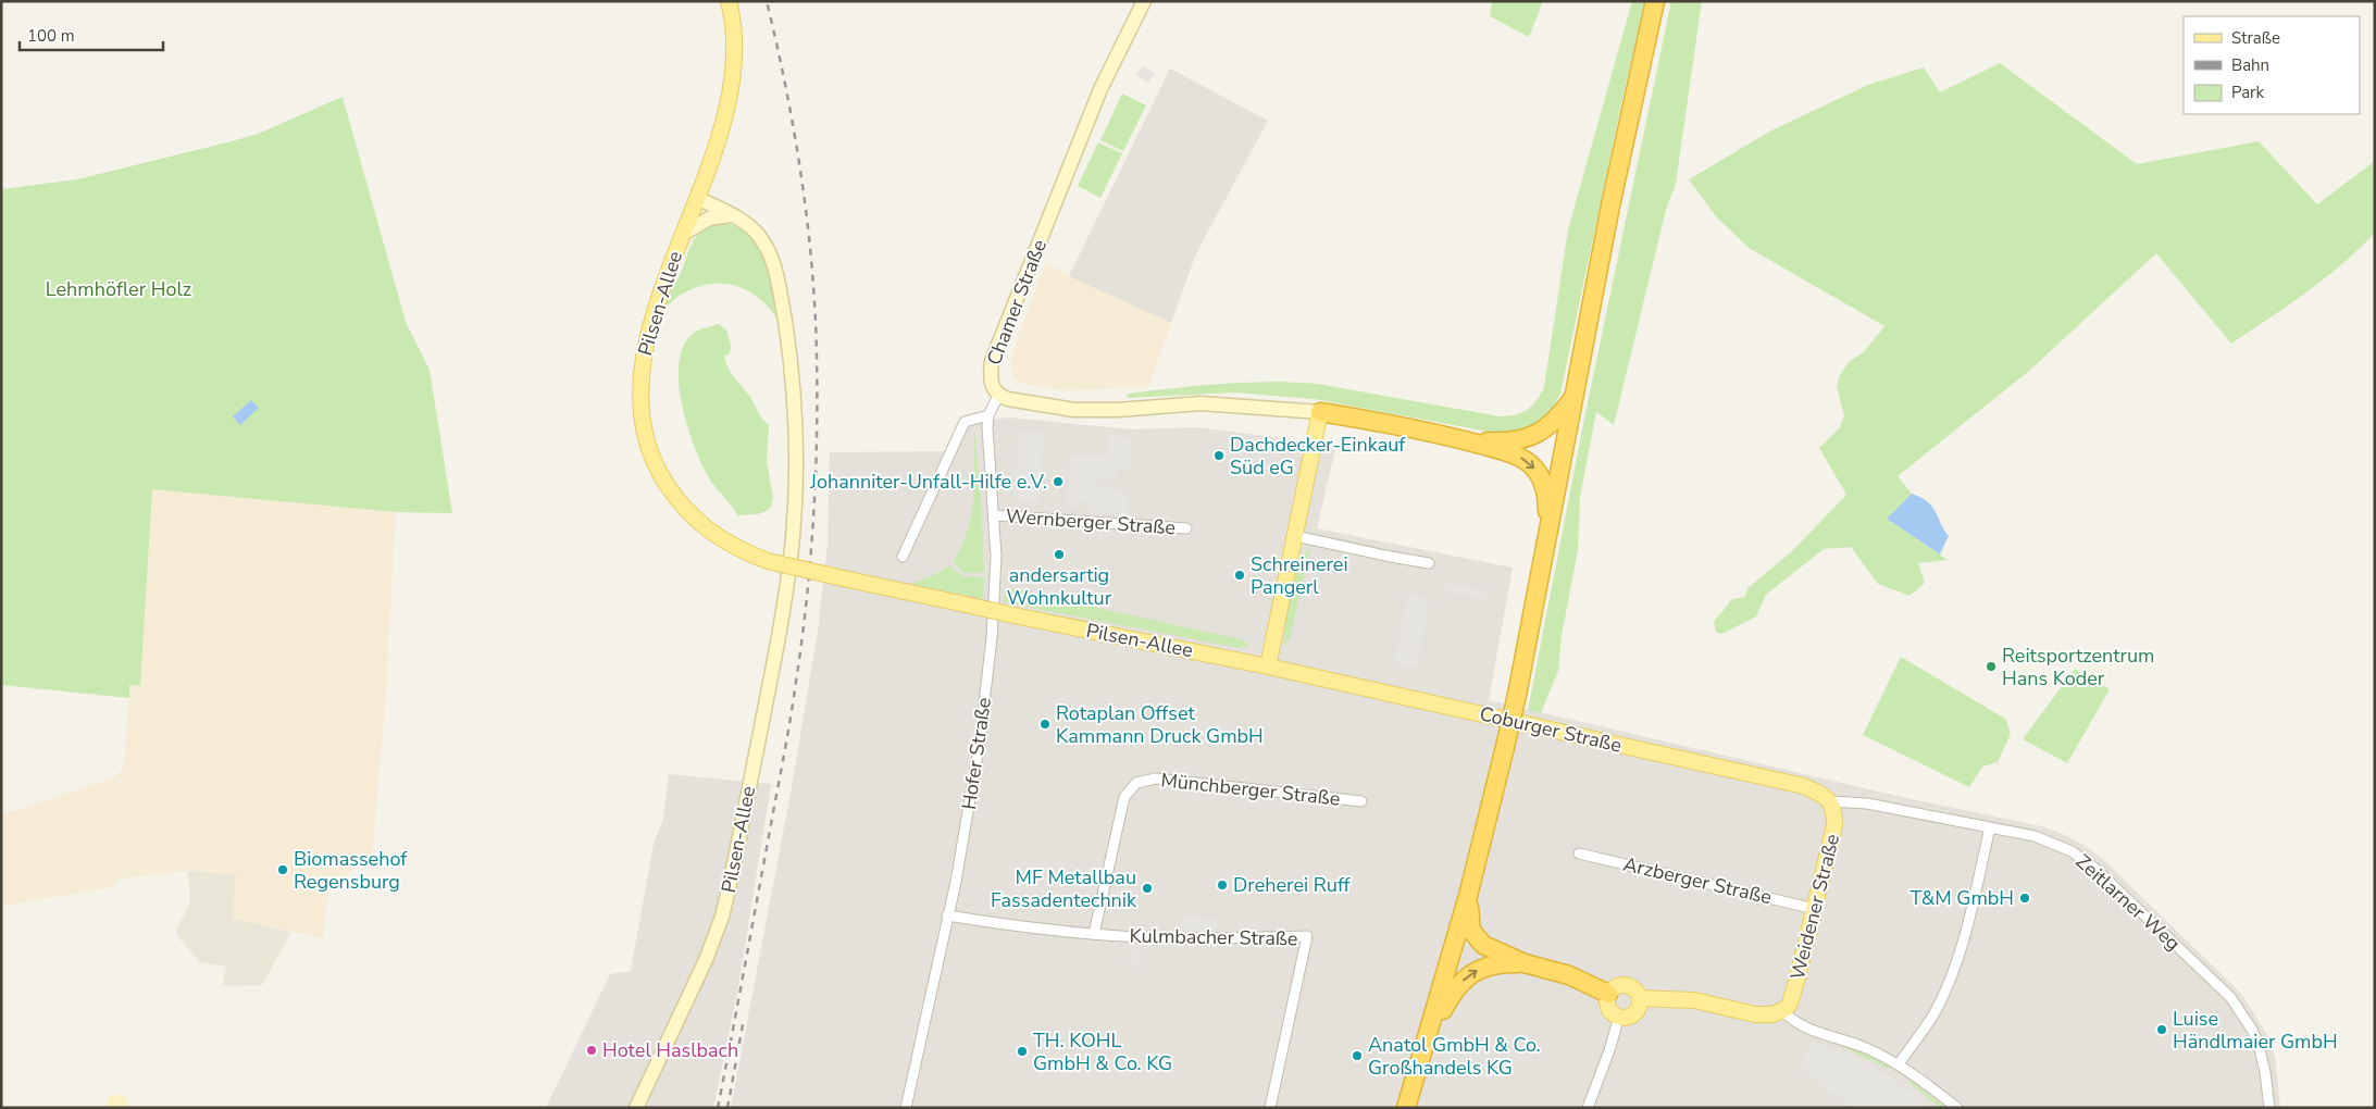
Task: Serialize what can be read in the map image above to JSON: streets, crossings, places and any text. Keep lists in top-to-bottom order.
{
  "streets": {
    "main road": ["Pilsen-Allee", "Coburger Straße", "Weidener Straße"],
    "street": [
      "Chamer Straße",
      "Wernberger Straße",
      "Hofer Straße",
      "Münchberger Straße",
      "Arzberger Straße",
      "Zeitlarner Weg",
      "Kulmbacher Straße"
    ]
  },
  "crossings": [
    ["Pilsen-Allee", "Coburger Straße"],
    ["Wernberger Straße", "Hofer Straße"],
    ["Coburger Straße", "Zeitlarner Weg"],
    ["Coburger Straße", "Weidener Straße"],
    ["Hofer Straße", "Kulmbacher Straße"],
    ["Münchberger Straße", "Kulmbacher Straße"],
    ["Arzberger Straße", "Weidener Straße"],
    ["Zeitlarner Weg", "Weidener Straße"]
  ],
  "parks": ["Lehmhöfler Holz"],
  "places": [
    "Dachdecker-Einkauf Süd eG",
    "Johanniter-Unfall-Hilfe e.V.",
    "andersartig Wohnkultur",
    "Schreinerei Pangerl",
    "Reitsportzentrum Hans Koder",
    "Rotaplan Offset Kammann Druck GmbH",
    "Biomassehof Regensburg",
    "Dreherei Ruff",
    "MF Metallbau Fassadentechnik",
    "T&M GmbH",
    "Luise Händlmaier GmbH",
    "Hotel Haslbach",
    "TH. KOHL GmbH & Co. KG",
    "Anatol GmbH & Co. Großhandels KG"
  ],
  "legend": ["Straße", "Bahn", "Park"],
  "scale_bar": "100 m"
}
